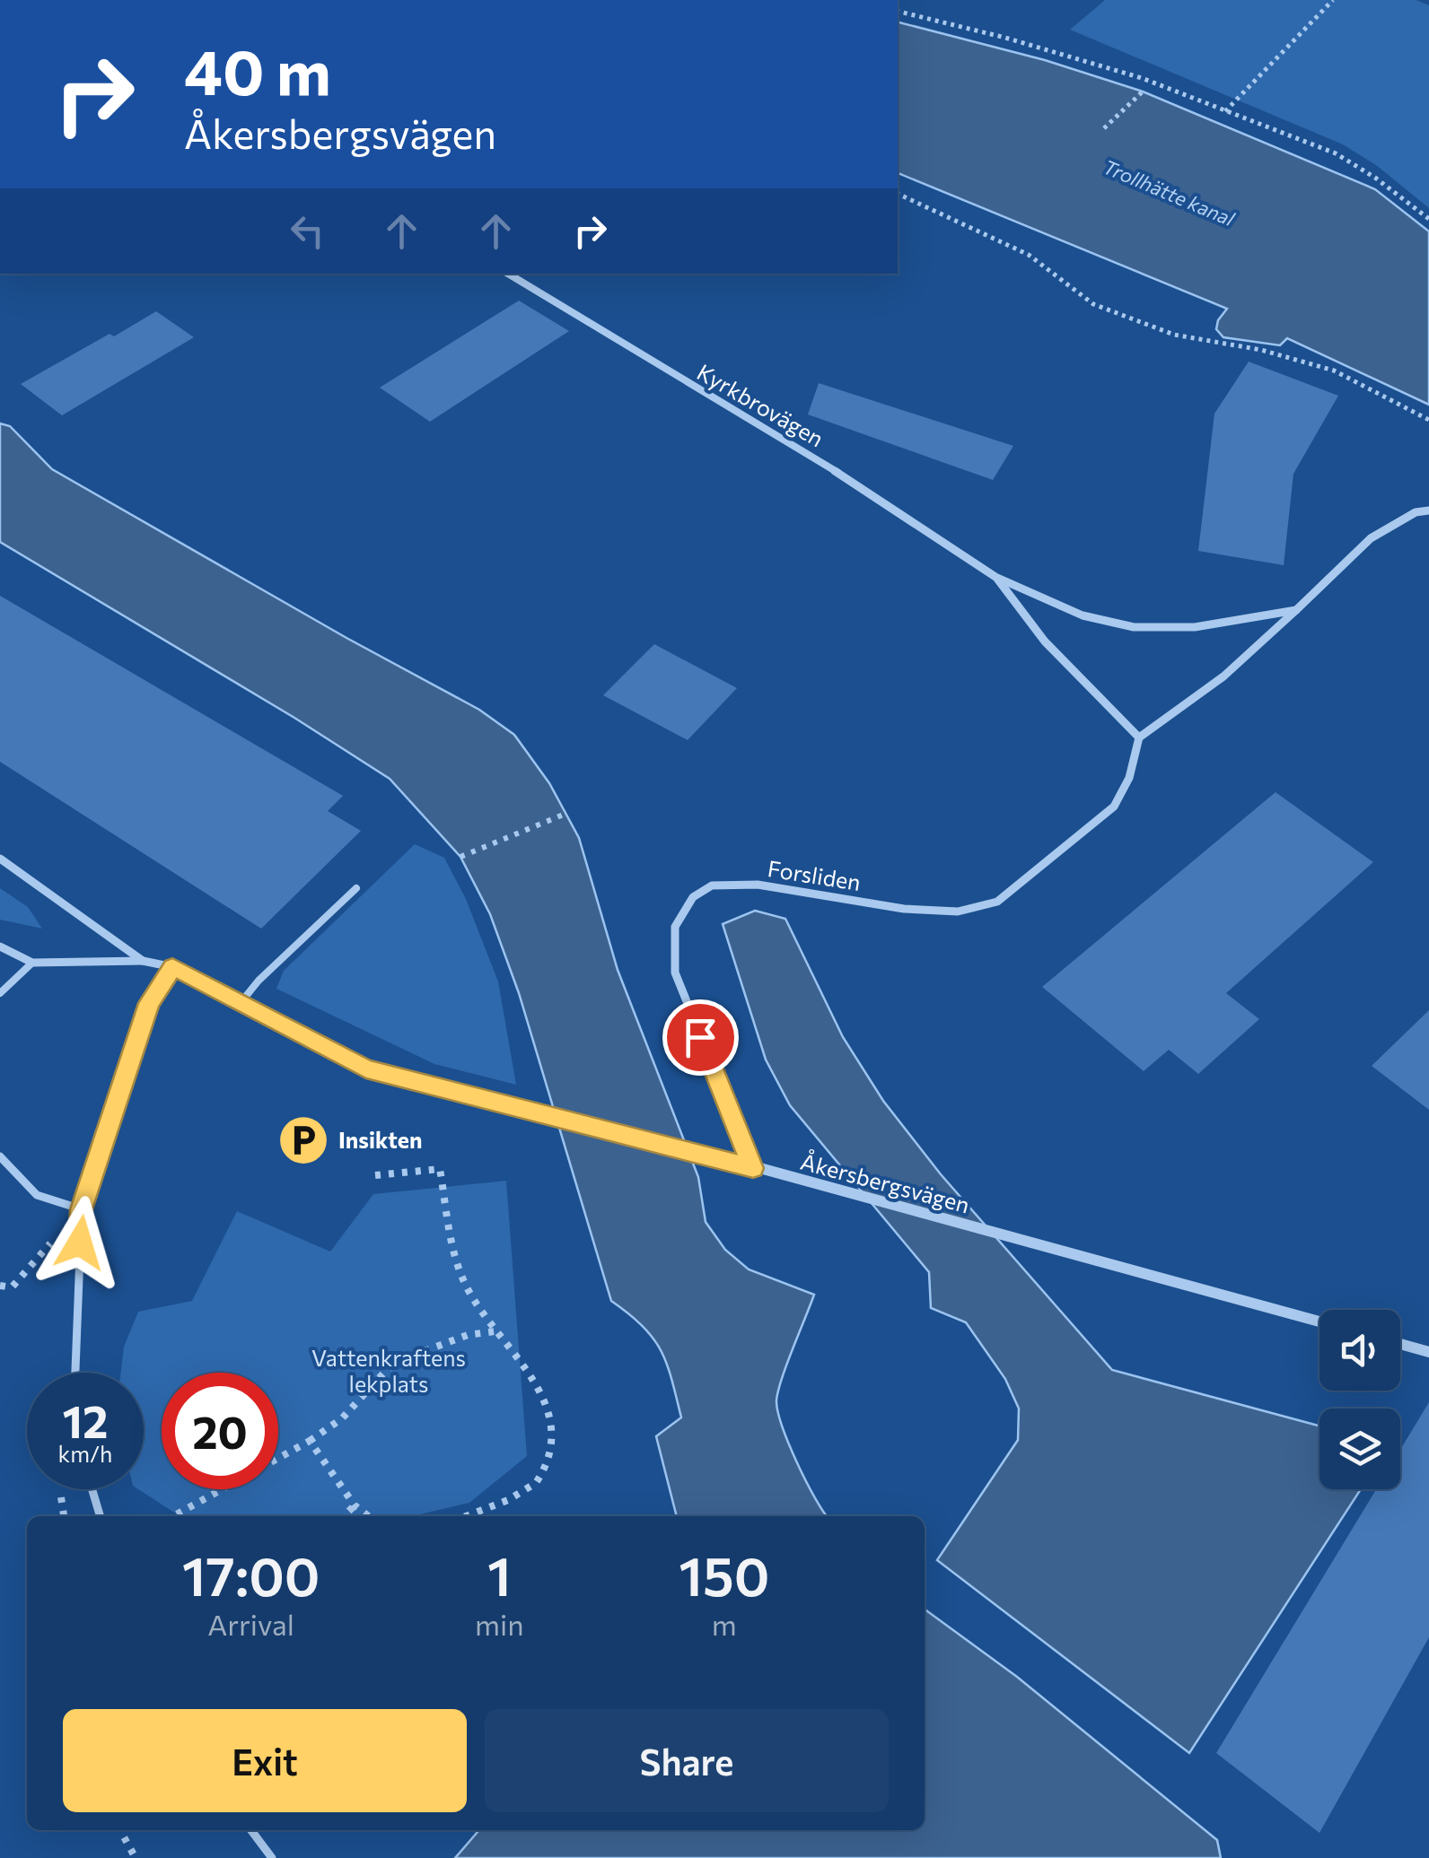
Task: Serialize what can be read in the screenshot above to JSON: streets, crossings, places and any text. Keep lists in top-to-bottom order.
{
  "streets": {
    "street": ["Kyrkbrovägen", "Forsliden", "Åkersbergsvägen"]
  },
  "crossings": [
    ["Kyrkbrovägen", "Forsliden"],
    ["Forsliden", "Åkersbergsvägen"]
  ],
  "water": ["Trollhätte kanal"],
  "parks": ["Vattenkraftens lekplats"],
  "places": {
    "parking": ["Insikten"]
  },
  "page": {
    "turn": ["40 m", "Åkersbergsvägen"],
    "speed": "12 km/h",
    "limit": "20",
    "eta": [
      "17:00",
      "Arrival",
      "1",
      "min",
      "150",
      "m"
    ],
    "buttons": ["Exit", "Share"]
  }
}
